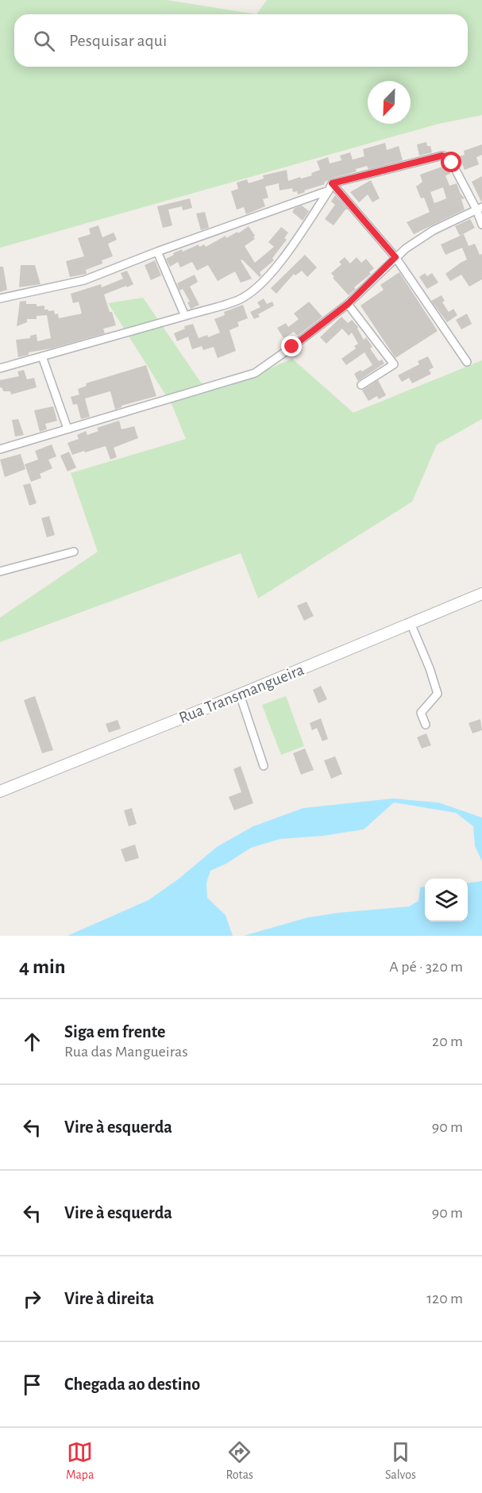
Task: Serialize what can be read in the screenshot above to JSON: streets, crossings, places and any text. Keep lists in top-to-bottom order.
{
  "streets": {
    "street": ["Rua Transmangueira"]
  },
  "north": "bottom left",
  "page": {
    "search": "Pesquisar aqui",
    "heading": ["4 min", "A pé · 320 m"],
    "list": [
      ["Siga em frente", "Rua das Mangueiras", "20 m"],
      ["Vire à esquerda", "90 m"],
      ["Vire à esquerda", "90 m"],
      ["Vire à direita", "120 m"],
      "Chegada ao destino"
    ],
    "nav": ["Mapa", "Rotas", "Salvos"]
  }
}
